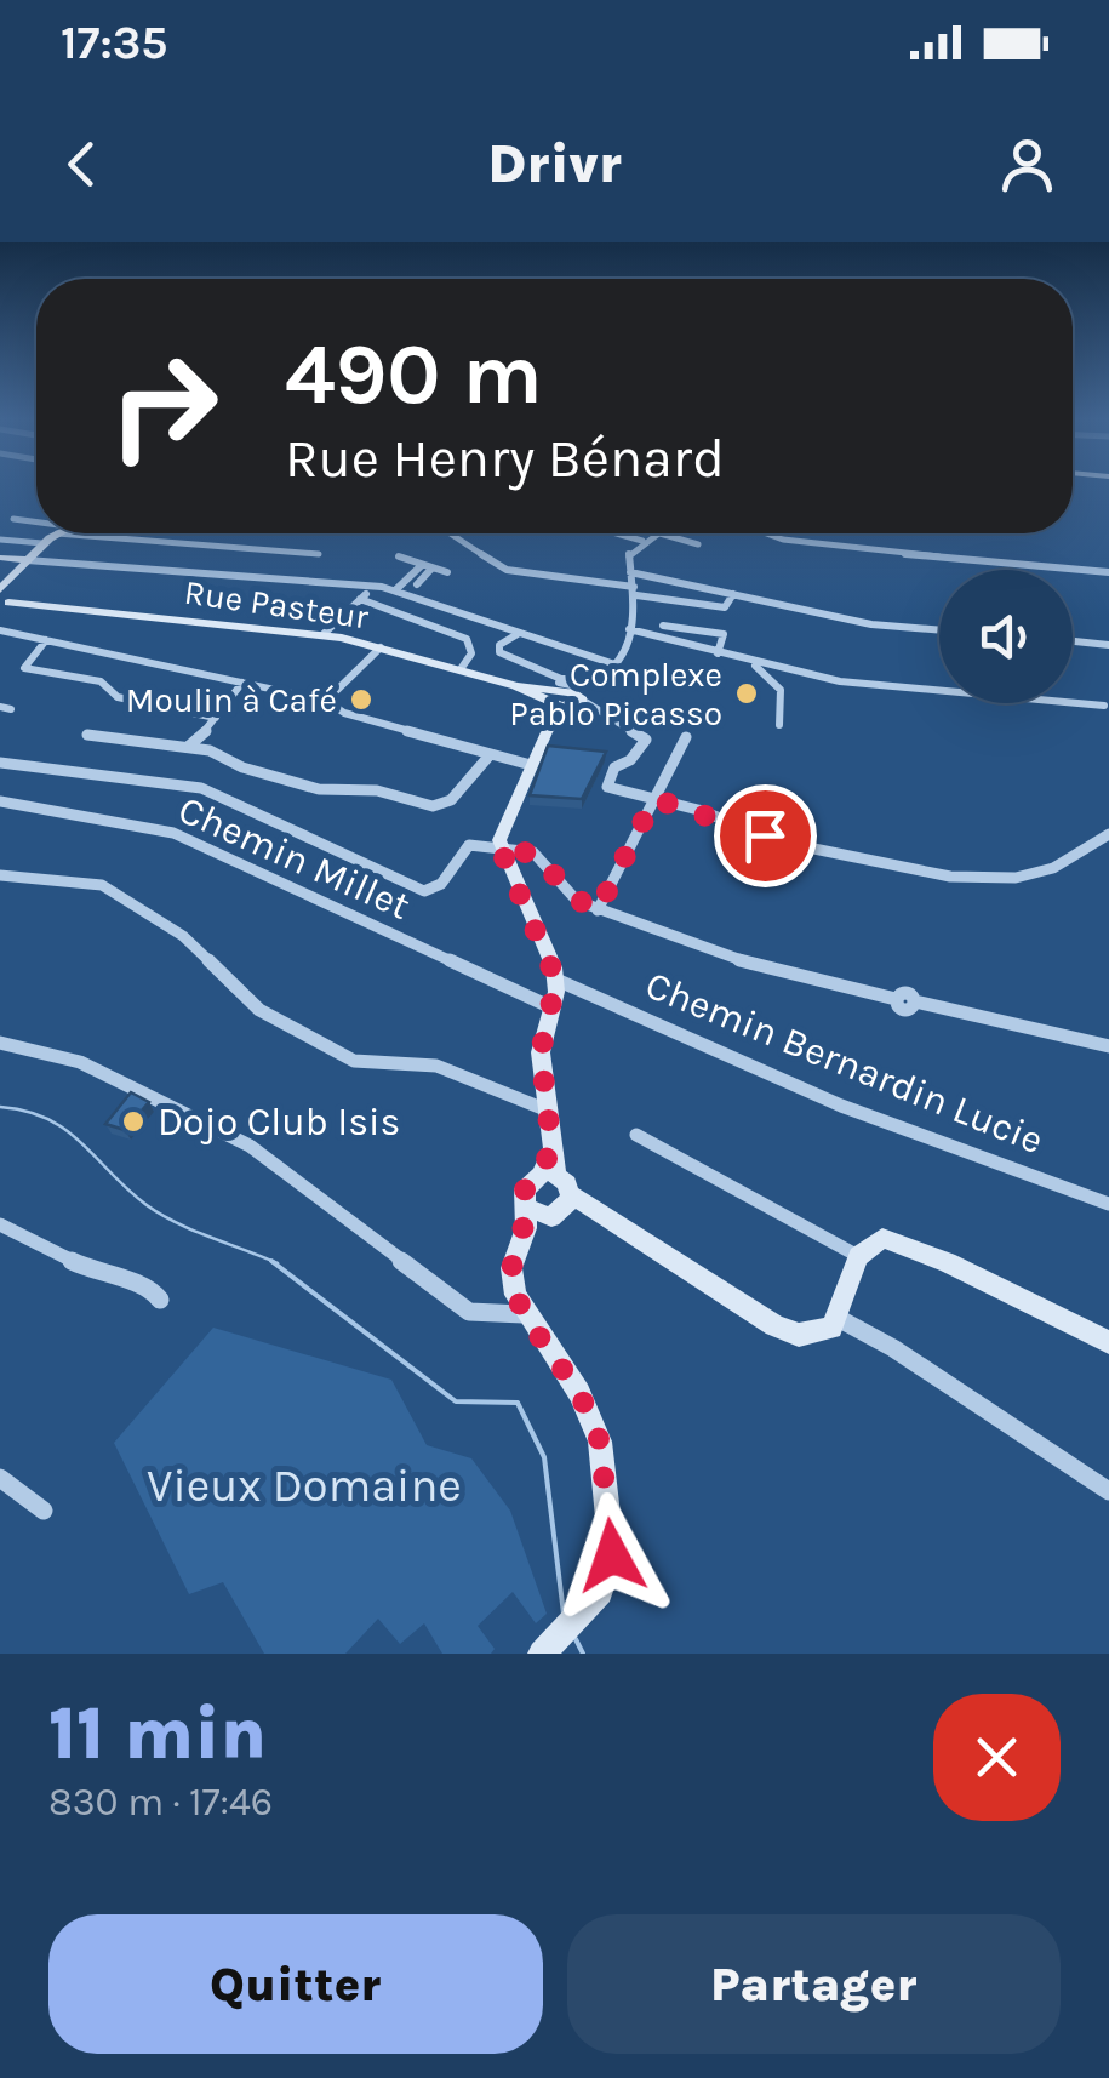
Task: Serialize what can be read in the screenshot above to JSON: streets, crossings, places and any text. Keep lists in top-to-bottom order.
{
  "streets": {
    "main road": ["Rue Pasteur"],
    "street": ["Chemin Millet", "Chemin Bernardin Lucie"]
  },
  "parks": ["Vieux Domaine"],
  "places": ["Complexe Pablo Picasso", "Moulin à Café", "Dojo Club Isis"],
  "page": {
    "status": "17:35",
    "header": "Drivr",
    "turn": ["490 m", "Rue Henry Bénard"],
    "heading": ["11 min", "830 m · 17:46"],
    "buttons": ["Quitter", "Partager"]
  }
}
